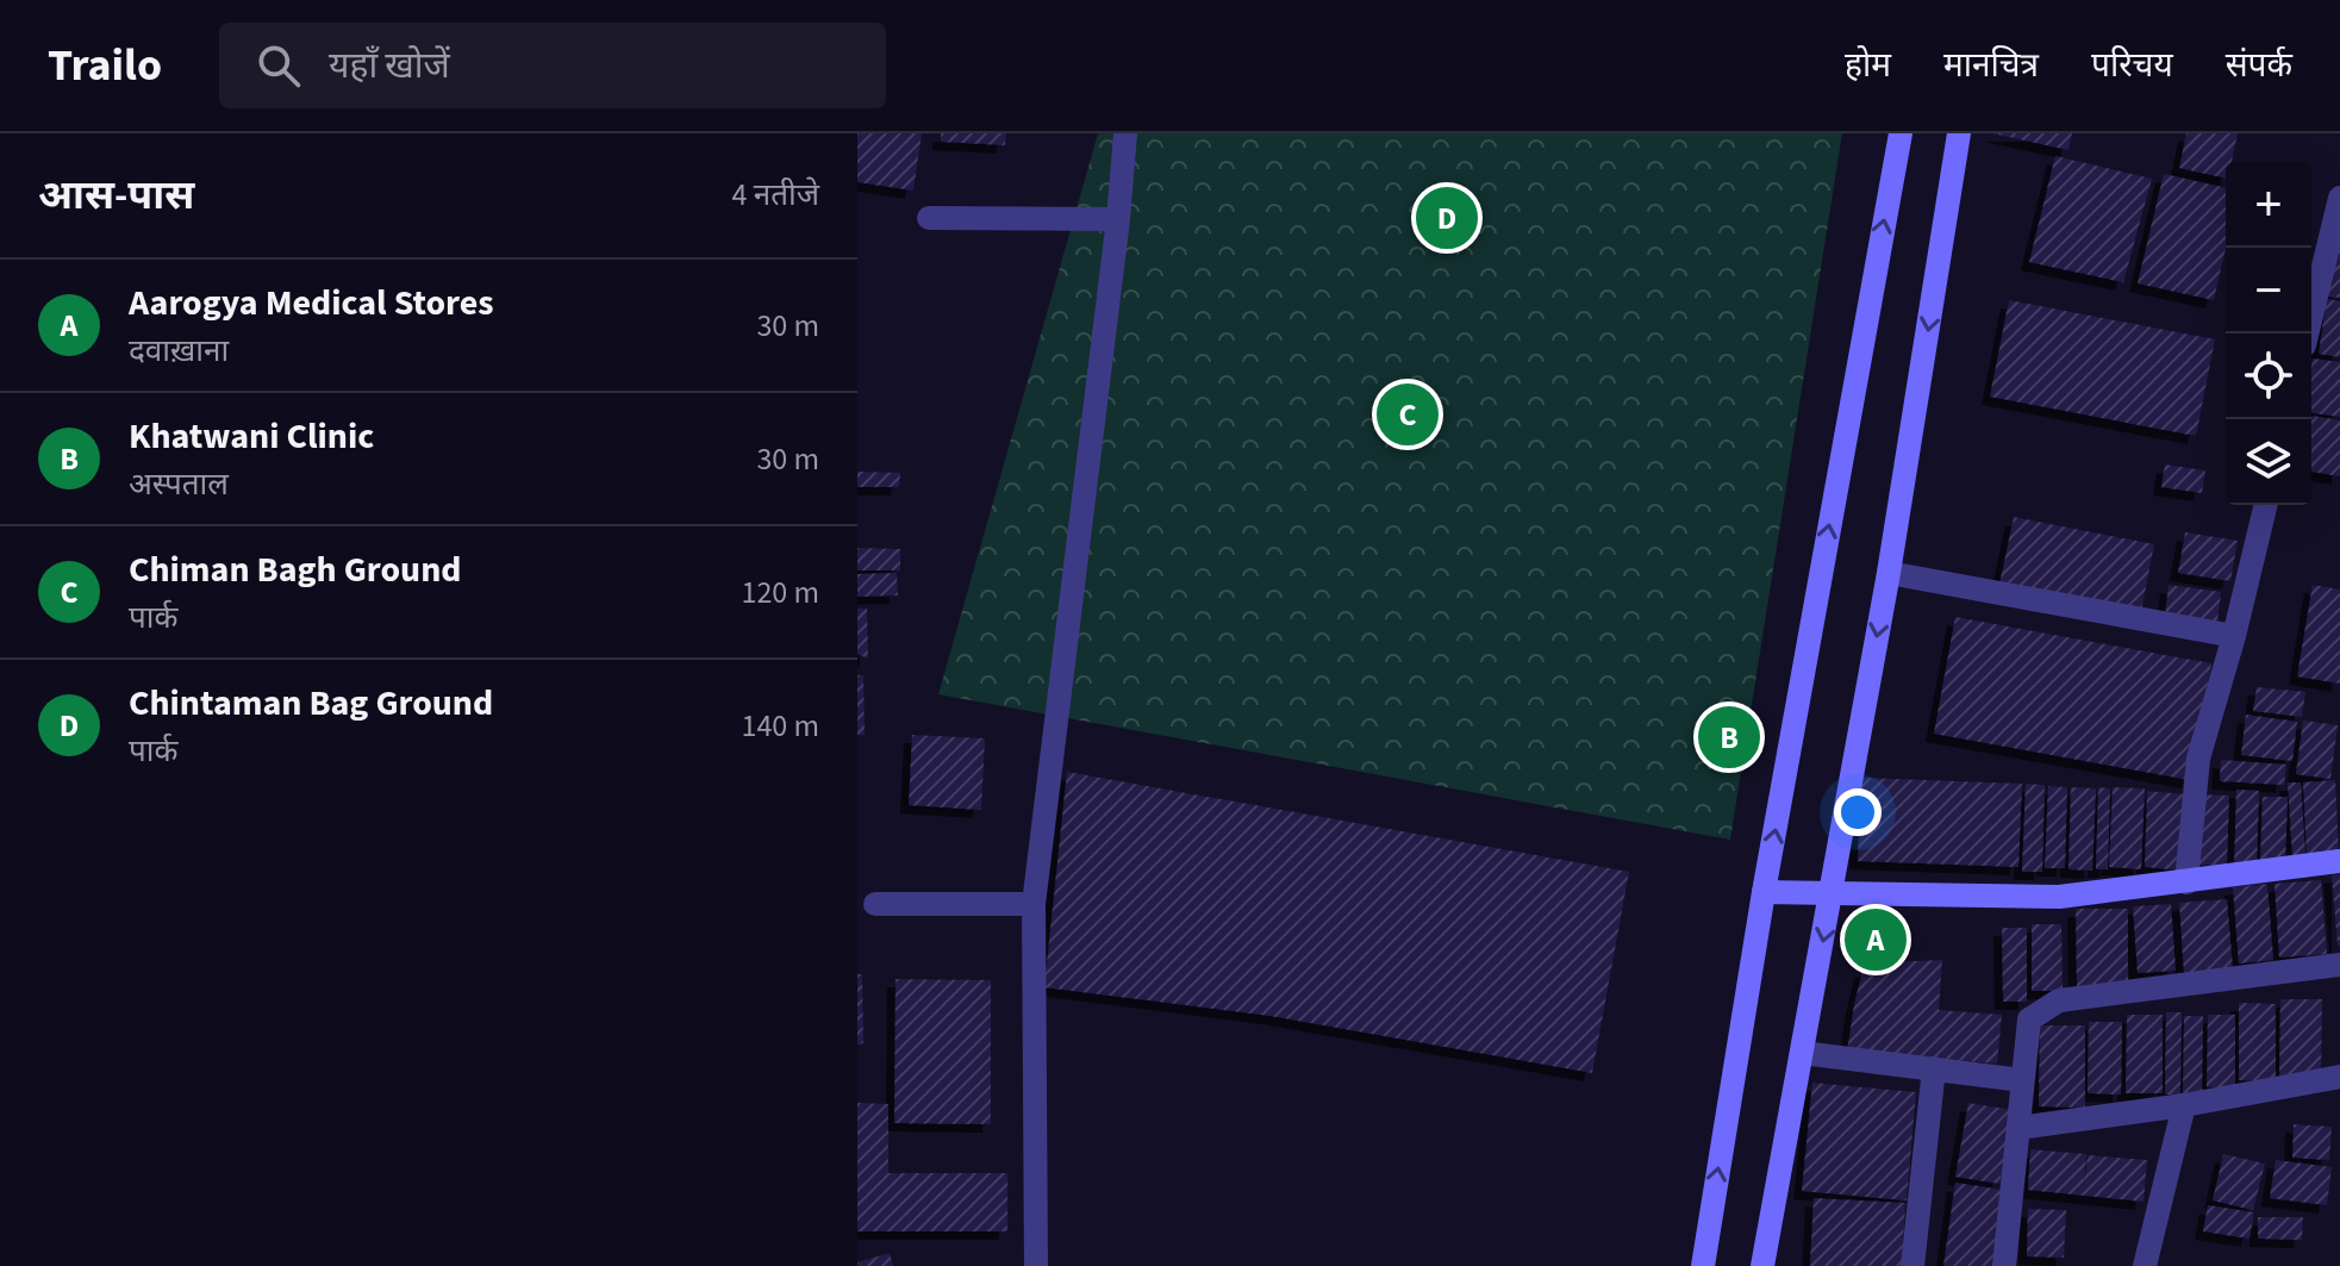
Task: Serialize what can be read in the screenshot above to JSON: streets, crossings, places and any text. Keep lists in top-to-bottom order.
{
  "page": {
    "header": "Trailo",
    "search": "यहाँ खोजें",
    "nav": [
      "होम",
      "मानचित्र",
      "परिचय",
      "संपर्क"
    ],
    "heading": ["आस-पास", "4 नतीजे"],
    "map_buttons": ["+", "−"],
    "pins": [
      "D",
      "C",
      "B",
      "A"
    ],
    "list": [
      {
        "mark": "A",
        "name": "Aarogya Medical Stores",
        "note": "दवाख़ाना",
        "value": "30 m"
      },
      {
        "mark": "B",
        "name": "Khatwani Clinic",
        "note": "अस्पताल",
        "value": "30 m"
      },
      {
        "mark": "C",
        "name": "Chiman Bagh Ground",
        "note": "पार्क",
        "value": "120 m"
      },
      {
        "mark": "D",
        "name": "Chintaman Bag Ground",
        "note": "पार्क",
        "value": "140 m"
      }
    ]
  }
}
